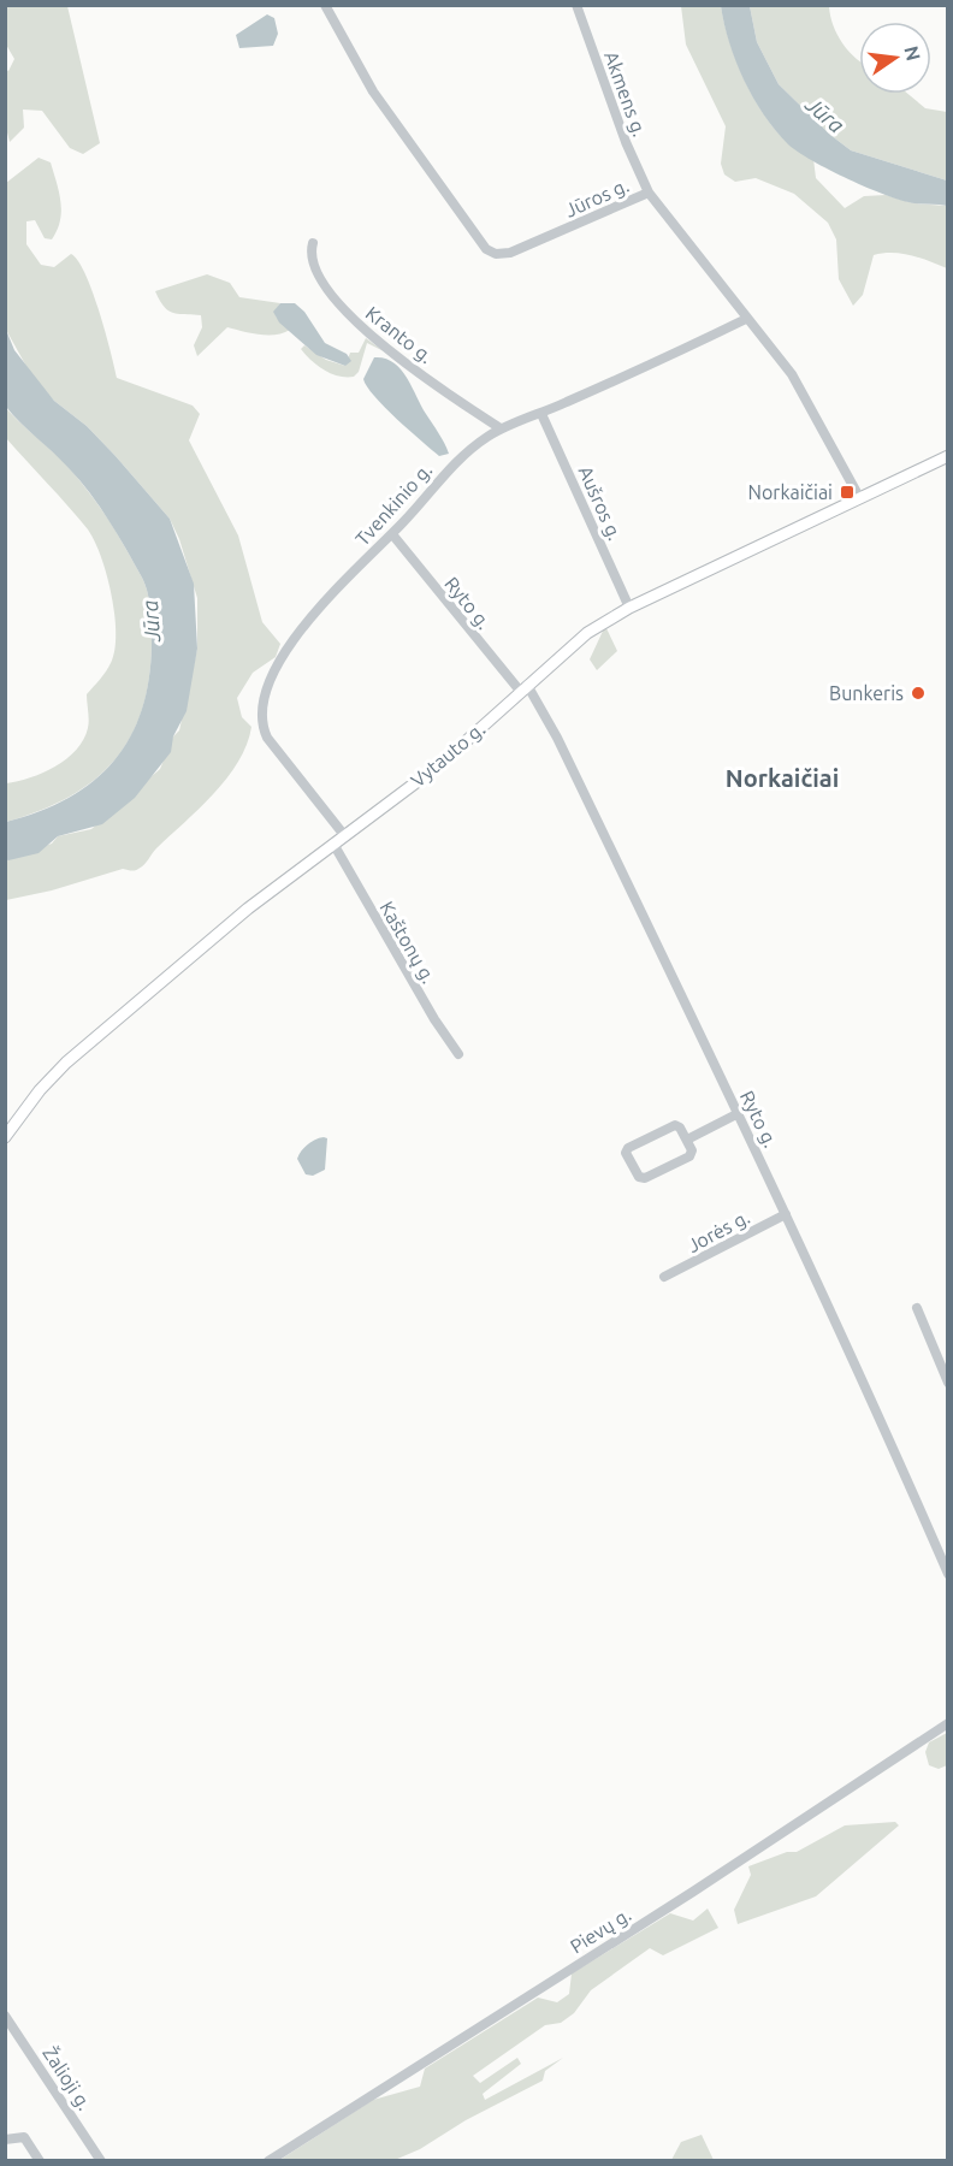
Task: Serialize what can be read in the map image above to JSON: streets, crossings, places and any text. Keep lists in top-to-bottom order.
{
  "streets": {
    "main road": ["Vytauto g."],
    "street": [
      "Akmens g.",
      "Jūros g.",
      "Kranto g.",
      "Aušros g.",
      "Tvenkinio g.",
      "Ryto g.",
      "Kaštonų g.",
      "Jorės g.",
      "Pievų g.",
      "Žalioji g."
    ]
  },
  "crossings": [
    ["Akmens g.", "Jūros g."],
    ["Jūros g.", "Tvenkinio g."],
    ["Jūros g.", "Vytauto g."],
    ["Kranto g.", "Tvenkinio g."],
    ["Aušros g.", "Tvenkinio g."],
    ["Aušros g.", "Vytauto g."],
    ["Tvenkinio g.", "Ryto g."],
    ["Tvenkinio g.", "Vytauto g."],
    ["Ryto g.", "Vytauto g."],
    ["Ryto g.", "Jorės g."],
    ["Vytauto g.", "Kaštonų g."]
  ],
  "districts": ["Norkaičiai"],
  "water": ["Jūra"],
  "places": {
    "transit": ["Norkaičiai"],
    "other": ["Bunkeris"]
  },
  "north": "right"
}
